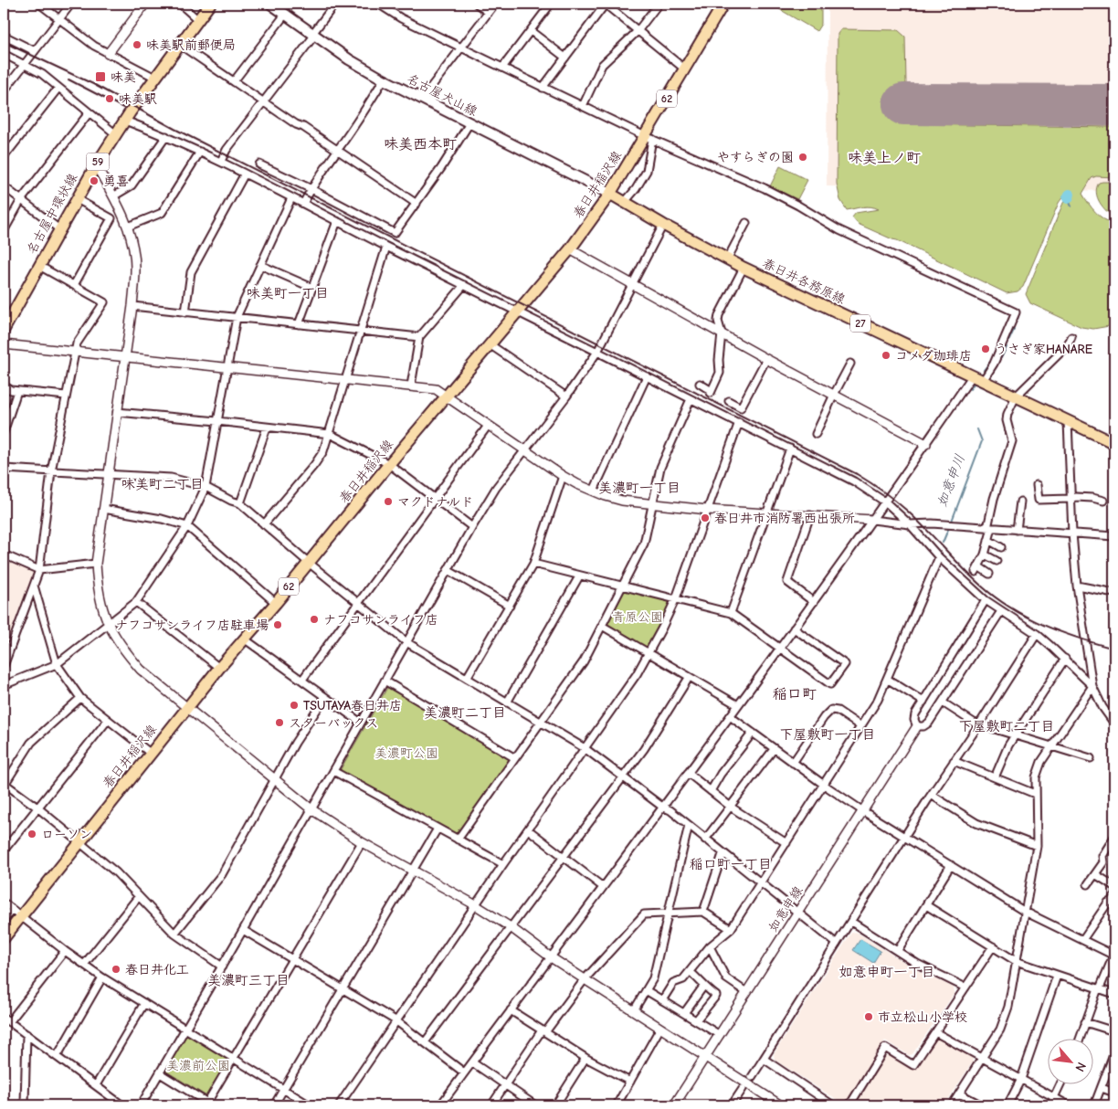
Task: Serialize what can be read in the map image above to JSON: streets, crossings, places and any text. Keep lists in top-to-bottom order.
{
  "streets": {
    "main road": [
      "名古屋犬山線",
      "62",
      "59",
      "春日井稲沢線",
      "名古屋中環状線",
      "春日井各務原線",
      "27"
    ],
    "street": ["如意申線"]
  },
  "crossings": [
    ["名古屋犬山線", "春日井稲沢線"],
    ["名古屋犬山線", "春日井各務原線"],
    ["春日井稲沢線", "春日井各務原線"]
  ],
  "districts": [
    "味美西本町",
    "味美上ノ町",
    "味美町一丁目",
    "味美町二丁目",
    "美濃町一丁目",
    "稲口町",
    "美濃町二丁目",
    "下屋敷町二丁目",
    "下屋敷町一丁目",
    "稲口町一丁目",
    "如意申町一丁目",
    "美濃町三丁目"
  ],
  "water": ["如意申川"],
  "parks": ["青原公園", "美濃町公園", "美濃前公園"],
  "places": {
    "other": [
      "味美駅前郵便局",
      "味美駅",
      "やすらぎの園",
      "勇喜",
      "うさぎ家HANARE",
      "コメダ珈琲店",
      "マクドナルド",
      "春日井市消防署西出張所",
      "ナフコサンライフ店",
      "ナフコサンライフ店駐車場",
      "TSUTAYA春日井店",
      "スターバックス",
      "ローソン",
      "春日井化工",
      "市立松山小学校"
    ],
    "transit": ["味美"]
  },
  "north": "bottom right"
}
